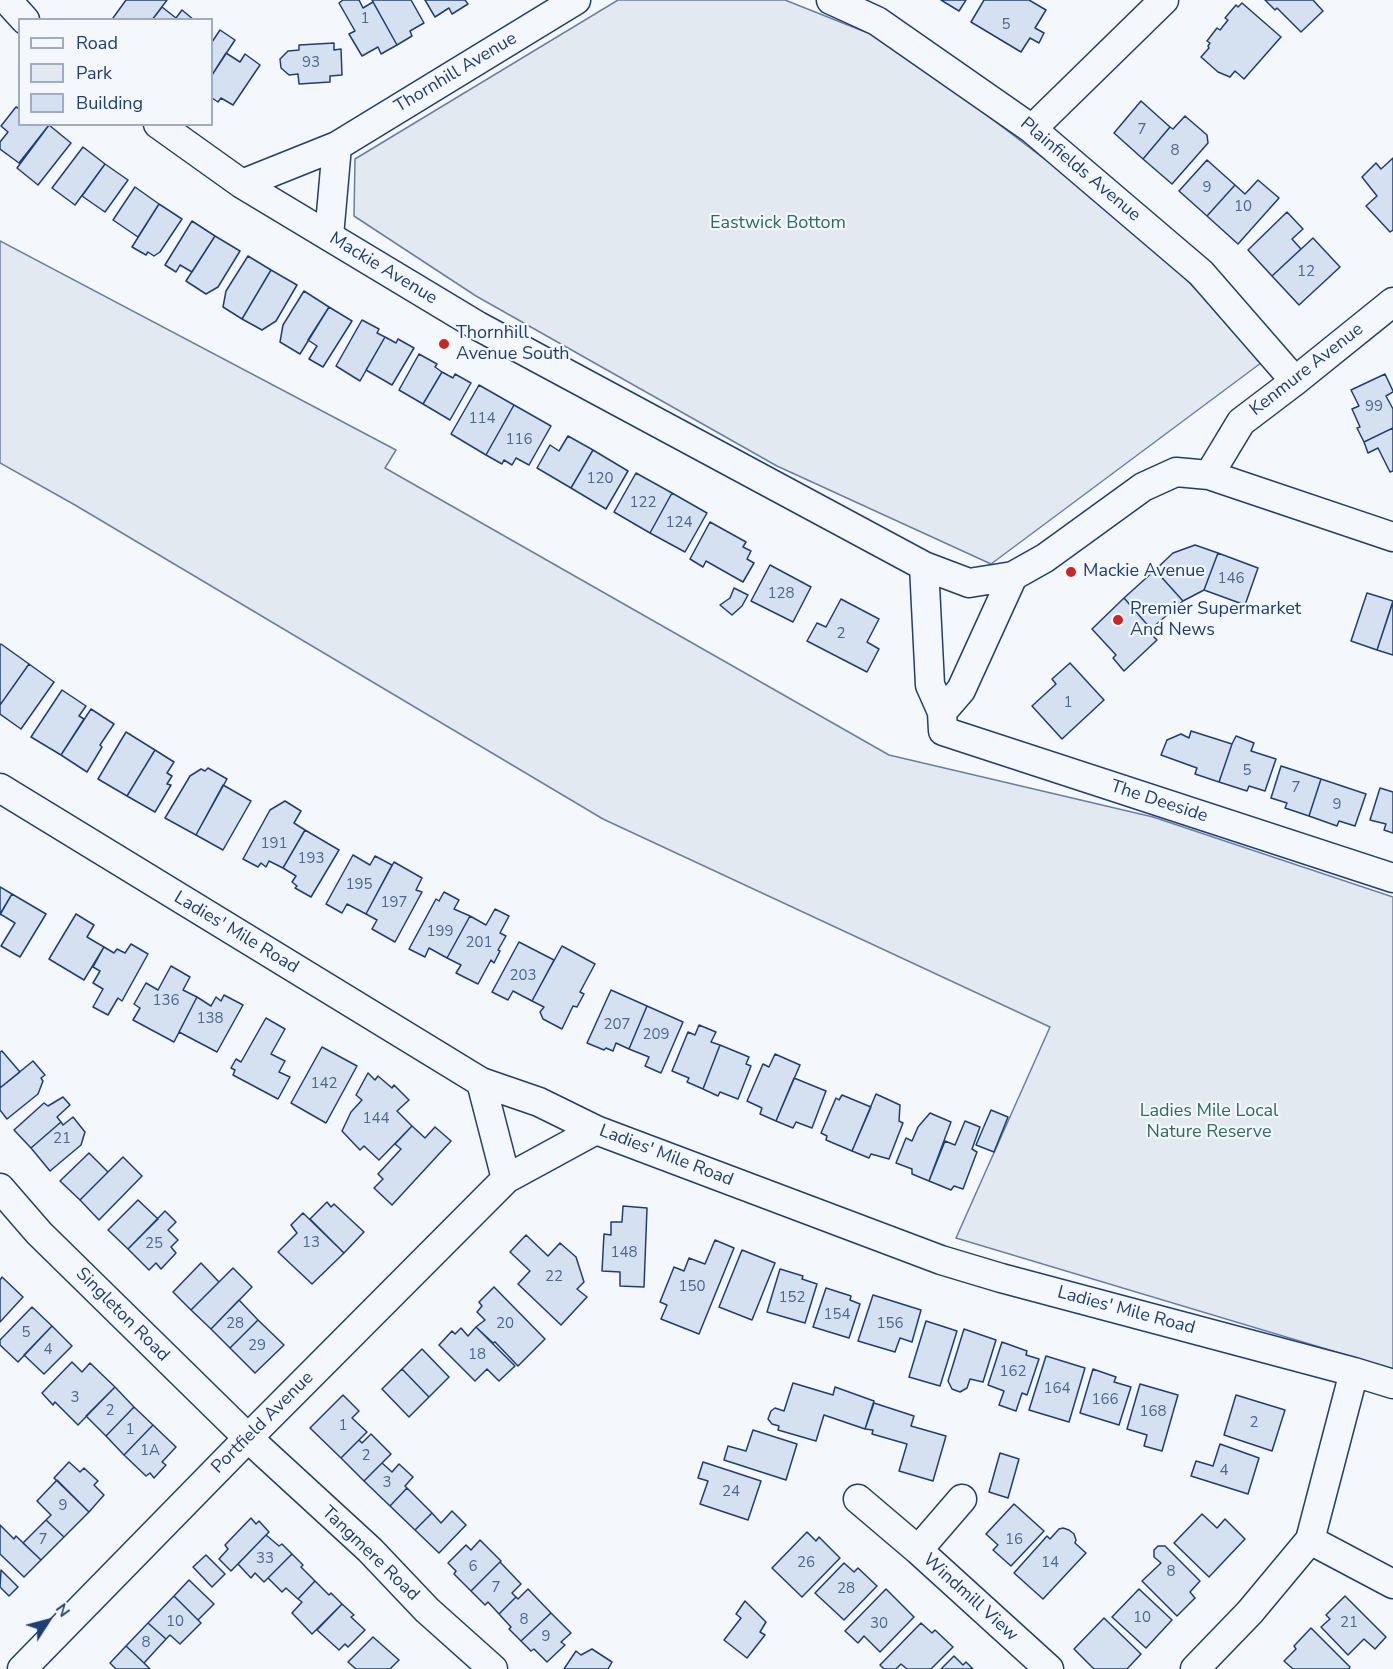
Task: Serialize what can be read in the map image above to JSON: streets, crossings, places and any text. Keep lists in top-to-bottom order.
{
  "streets": {
    "street": [
      "Thornhill Avenue",
      "Plainfields Avenue",
      "Mackie Avenue",
      "Kenmure Avenue",
      "The Deeside",
      "Ladies' Mile Road",
      "Singleton Road",
      "Portfield Avenue",
      "Tangmere Road",
      "Windmill View"
    ]
  },
  "crossings": [
    ["Thornhill Avenue", "Mackie Avenue"],
    ["Plainfields Avenue", "Kenmure Avenue"],
    ["Mackie Avenue", "Kenmure Avenue"],
    ["Mackie Avenue", "The Deeside"],
    ["Ladies' Mile Road", "Portfield Avenue"],
    ["Singleton Road", "Portfield Avenue"],
    ["Singleton Road", "Tangmere Road"],
    ["Portfield Avenue", "Tangmere Road"]
  ],
  "parks": ["Eastwick Bottom", "Ladies Mile Local Nature Reserve"],
  "places": ["Thornhill Avenue South", "Mackie Avenue", "Premier Supermarket And News"],
  "house_numbers": [
    "1",
    "5",
    "93",
    "7",
    "8",
    "9",
    "10",
    "12",
    "99",
    "114",
    "116",
    "120",
    "122",
    "124",
    "146",
    "128",
    "2",
    "1",
    "5",
    "7",
    "9",
    "191",
    "193",
    "195",
    "197",
    "199",
    "201",
    "203",
    "136",
    "138",
    "207",
    "209",
    "142",
    "144",
    "21",
    "13",
    "25",
    "148",
    "22",
    "150",
    "152",
    "154",
    "28",
    "20",
    "156",
    "5",
    "29",
    "4",
    "18",
    "162",
    "164",
    "3",
    "166",
    "2",
    "168",
    "2",
    "1",
    "1",
    "1A",
    "2",
    "4",
    "3",
    "24",
    "9",
    "7",
    "16",
    "33",
    "26",
    "14",
    "6",
    "8",
    "7",
    "28",
    "10",
    "8",
    "10",
    "21",
    "30",
    "9",
    "8"
  ],
  "legend": ["Road", "Park", "Building"],
  "north": "top right"
}
